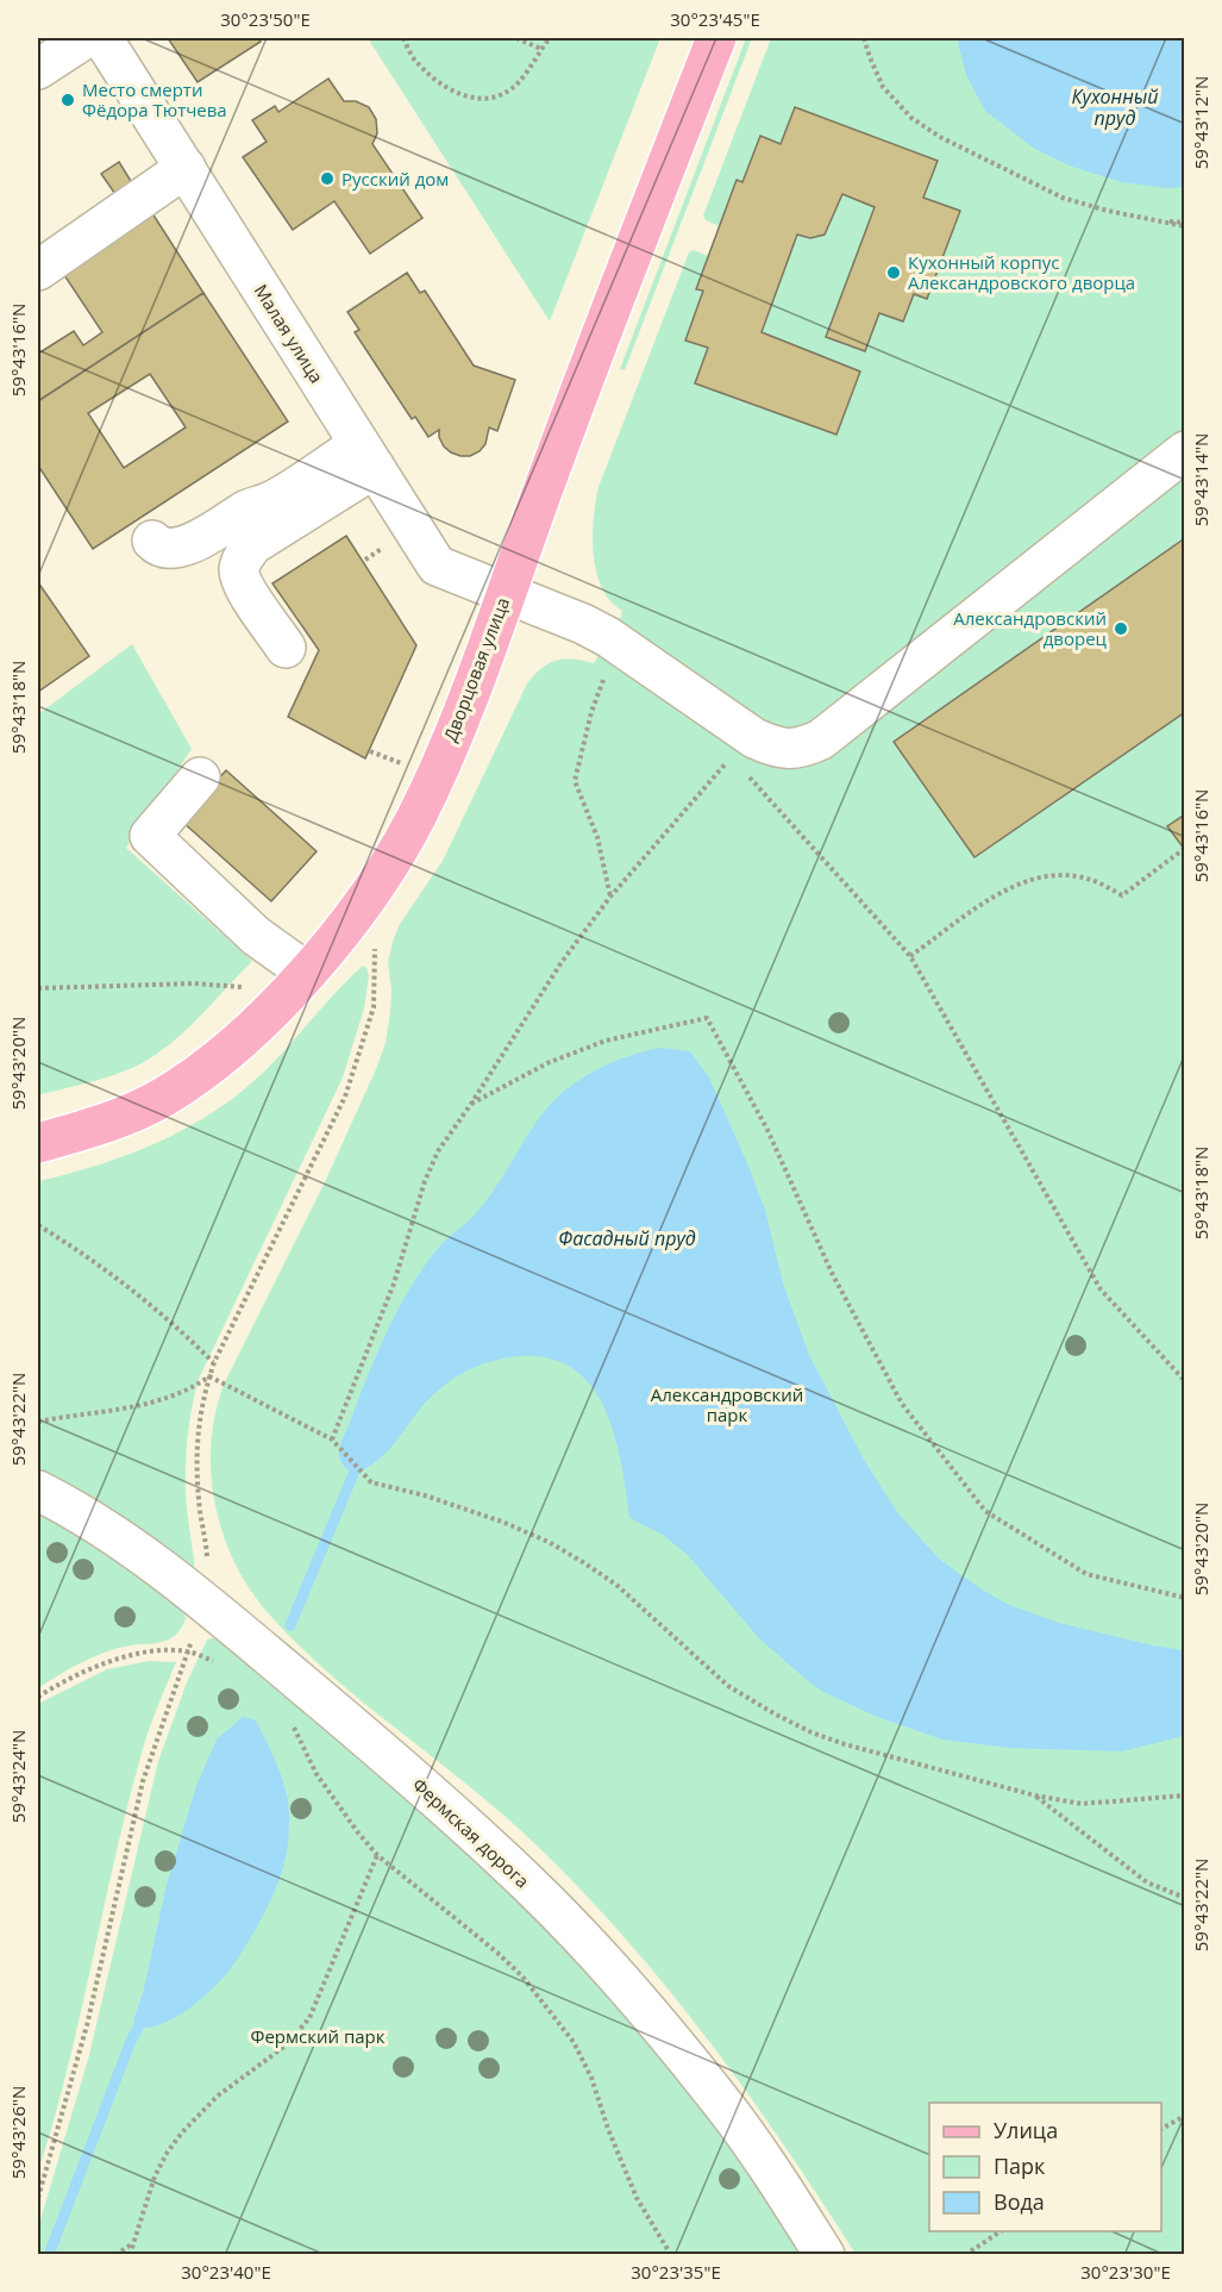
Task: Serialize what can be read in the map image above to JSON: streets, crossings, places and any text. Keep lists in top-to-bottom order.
{
  "streets": {
    "main road": ["Дворцовая улица"],
    "street": ["Малая улица", "Фермская дорога"]
  },
  "crossings": [
    ["Малая улица", "Дворцовая улица"]
  ],
  "water": ["Кухонный пруд", "Фасадный пруд"],
  "parks": ["Александровский парк", "Фермский парк"],
  "places": [
    "Место смерти Фёдора Тютчева",
    "Русский дом",
    "Кухонный корпус Александровского дворца",
    "Александровский дворец"
  ],
  "legend": ["Улица", "Парк", "Вода"],
  "coordinates": [
    "30°23'50\"E",
    "30°23'45\"E",
    "59°43'12\"N",
    "59°43'16\"N",
    "59°43'14\"N",
    "59°43'18\"N",
    "59°43'20\"N",
    "59°43'22\"N",
    "59°43'24\"N",
    "59°43'26\"N",
    "30°23'40\"E",
    "30°23'35\"E",
    "30°23'30\"E"
  ]
}
